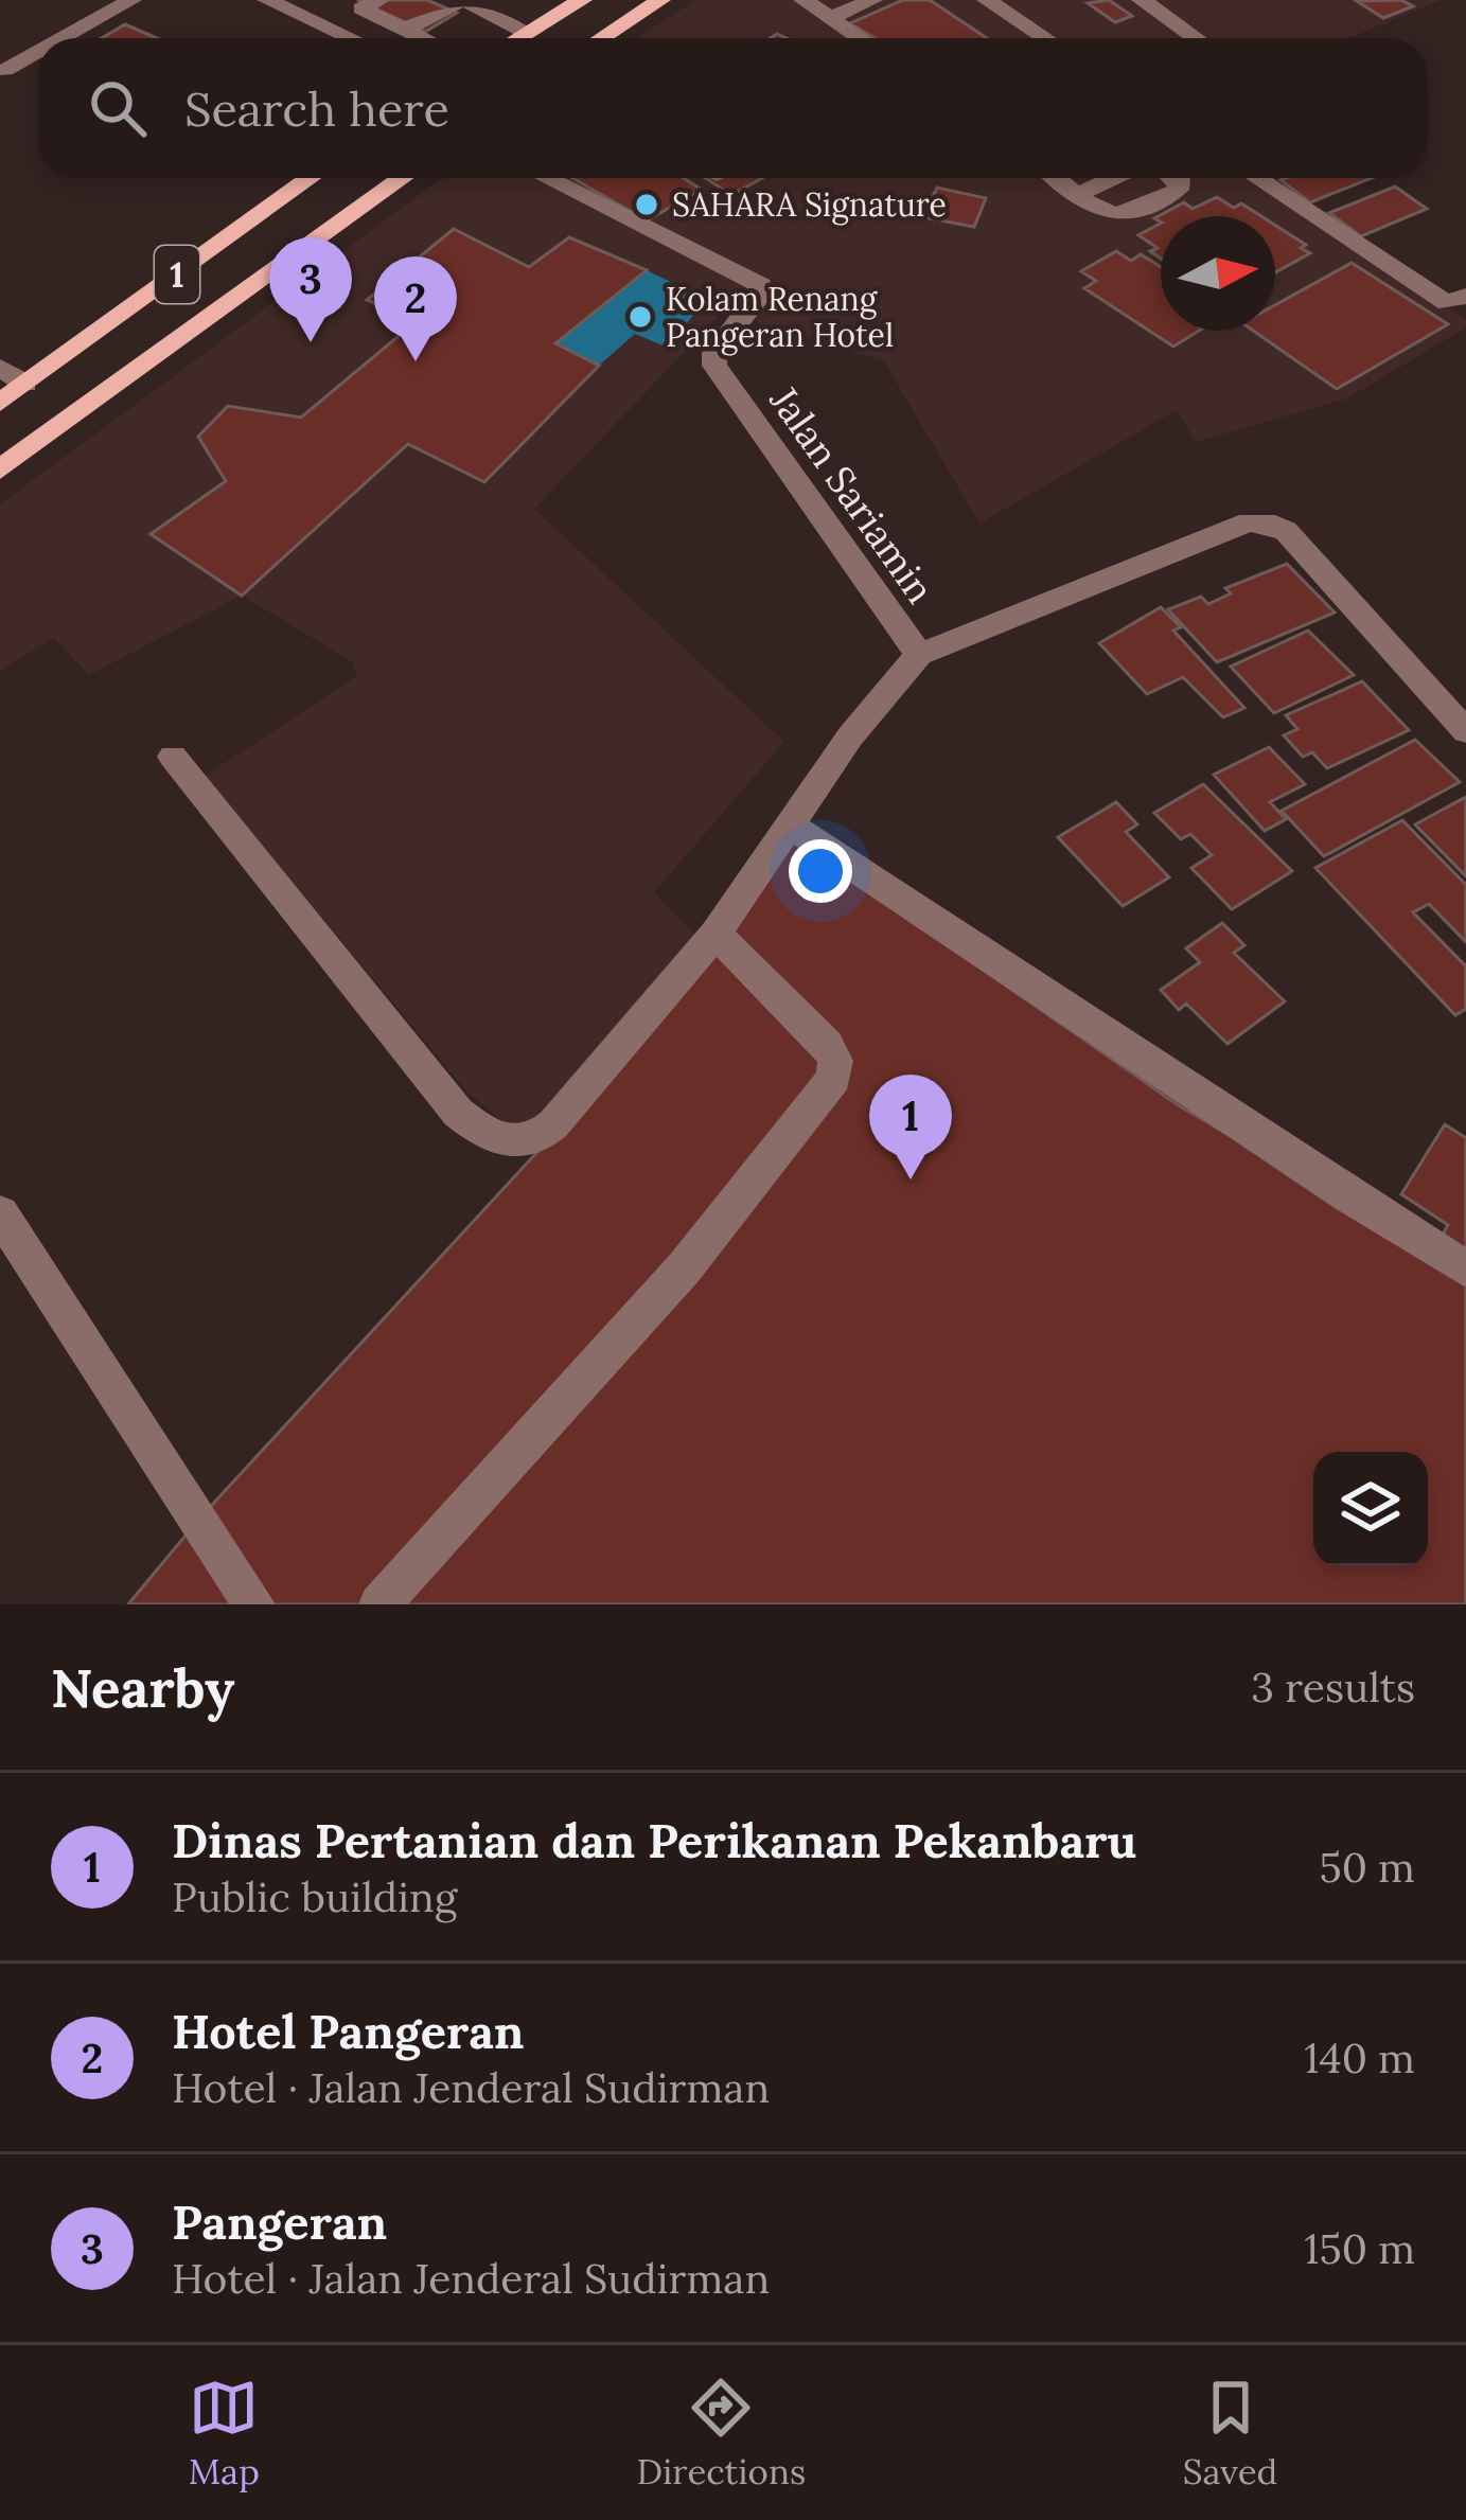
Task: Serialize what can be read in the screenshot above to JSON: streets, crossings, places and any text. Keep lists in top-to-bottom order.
{
  "streets": {
    "main road": ["1"],
    "street": ["Jalan Sariamin"]
  },
  "places": ["SAHARA Signature", "Kolam Renang Pangeran Hotel"],
  "north": "right",
  "page": {
    "search": "Search here",
    "pins": ["3", "2", "1"],
    "heading": ["Nearby", "3 results"],
    "list": [
      {
        "mark": "1",
        "name": "Dinas Pertanian dan Perikanan Pekanbaru",
        "note": "Public building",
        "value": "50 m"
      },
      {
        "mark": "2",
        "name": "Hotel Pangeran",
        "note": "Hotel · Jalan Jenderal Sudirman",
        "value": "140 m"
      },
      {
        "mark": "3",
        "name": "Pangeran",
        "note": "Hotel · Jalan Jenderal Sudirman",
        "value": "150 m"
      }
    ],
    "nav": ["Map", "Directions", "Saved"]
  }
}
